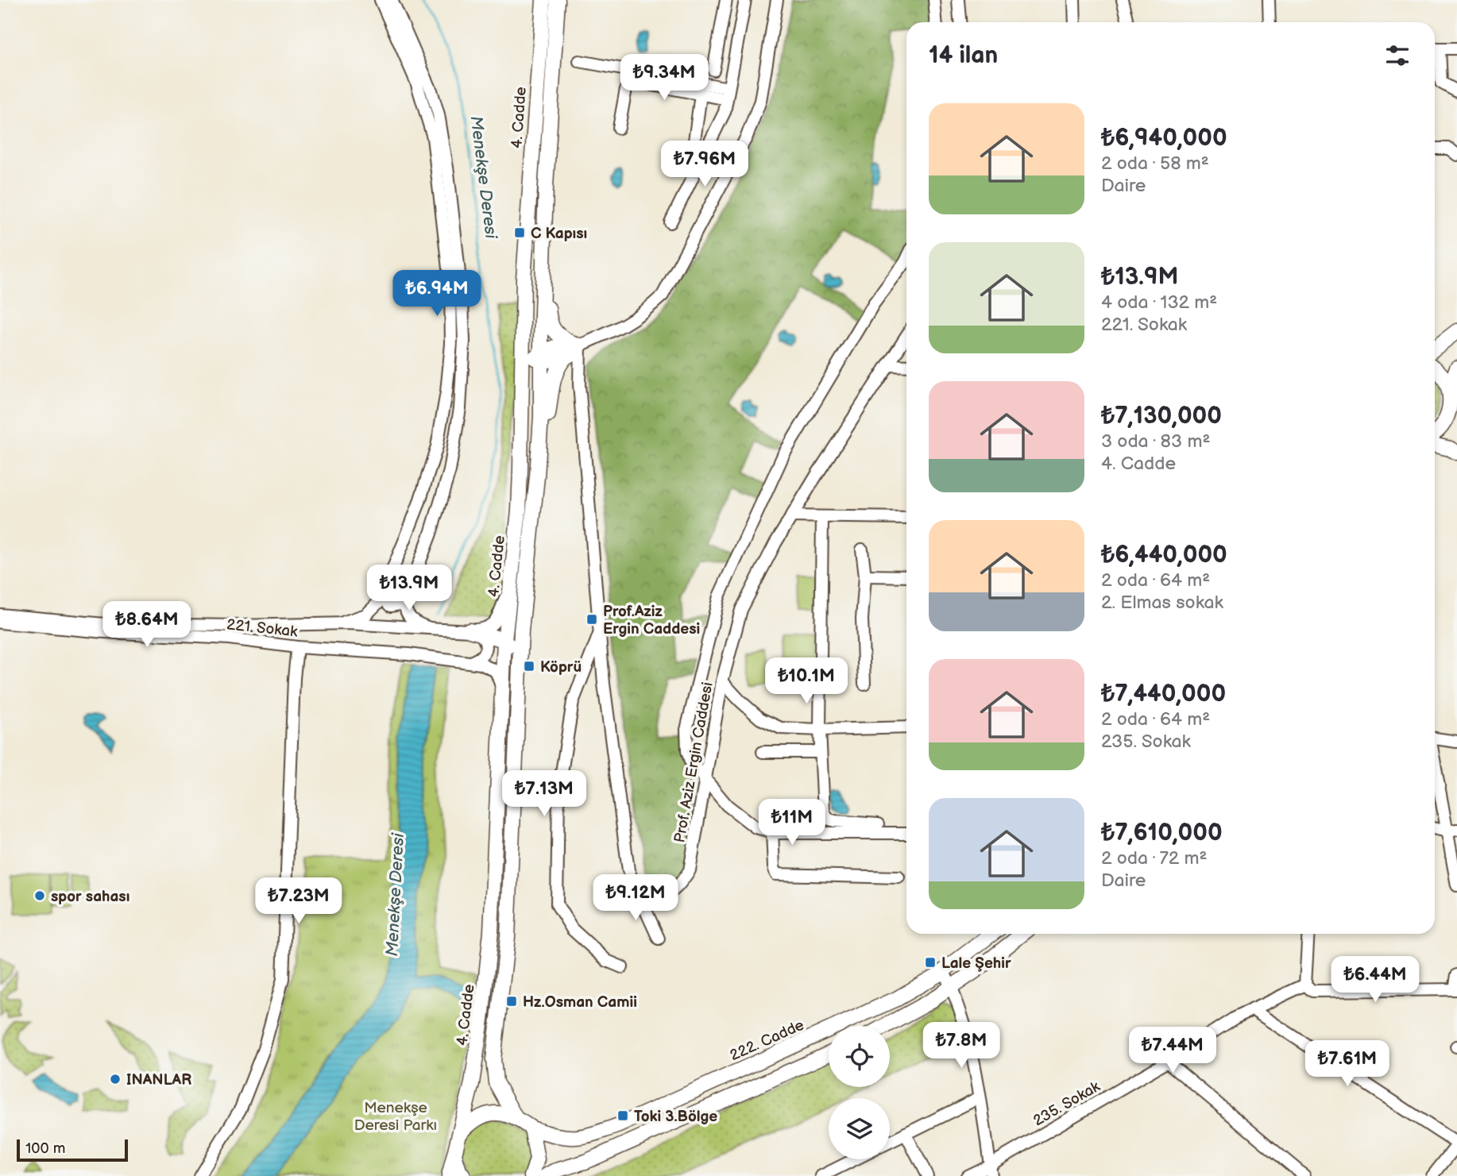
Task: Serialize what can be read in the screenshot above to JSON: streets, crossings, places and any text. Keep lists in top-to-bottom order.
{
  "streets": {
    "main road": ["4. Cadde", "222. Cadde"],
    "street": ["221. Sokak", "Prof. Aziz Ergin Caddesi", "235. Sokak"]
  },
  "crossings": [
    ["4. Cadde", "221. Sokak"]
  ],
  "water": ["Menekşe Deresi"],
  "parks": ["Menekşe Deresi Parkı"],
  "places": {
    "transit": [
      "C Kapısı",
      "Prof.Aziz Ergin Caddesi",
      "Köprü",
      "Lale Şehir",
      "Hz.Osman Camii",
      "Toki 3.Bölge"
    ],
    "other": ["spor sahası", "INANLAR"]
  },
  "scale_bar": "100 m",
  "page": {
    "heading": "14 ilan",
    "price": [
      "₺9.34M",
      "₺7.96M",
      "₺6.94M",
      "₺13.9M",
      "₺8.64M",
      "₺10.1M",
      "₺7.13M",
      "₺11M",
      "₺9.12M",
      "₺7.23M",
      "₺6.44M",
      "₺7.8M",
      "₺7.44M",
      "₺7.61M"
    ],
    "list": [
      {
        "name": "₺6,940,000",
        "note": "2 oda · 58 m² · Daire"
      },
      {
        "name": "₺13.9M",
        "note": "4 oda · 132 m² · 221. Sokak"
      },
      {
        "name": "₺7,130,000",
        "note": "3 oda · 83 m² · 4. Cadde"
      },
      {
        "name": "₺6,440,000",
        "note": "2 oda · 64 m² · 2. Elmas sokak"
      },
      {
        "name": "₺7,440,000",
        "note": "2 oda · 64 m² · 235. Sokak"
      },
      {
        "name": "₺7,610,000",
        "note": "2 oda · 72 m² · Daire"
      }
    ],
    "scale": "100 m"
  }
}
